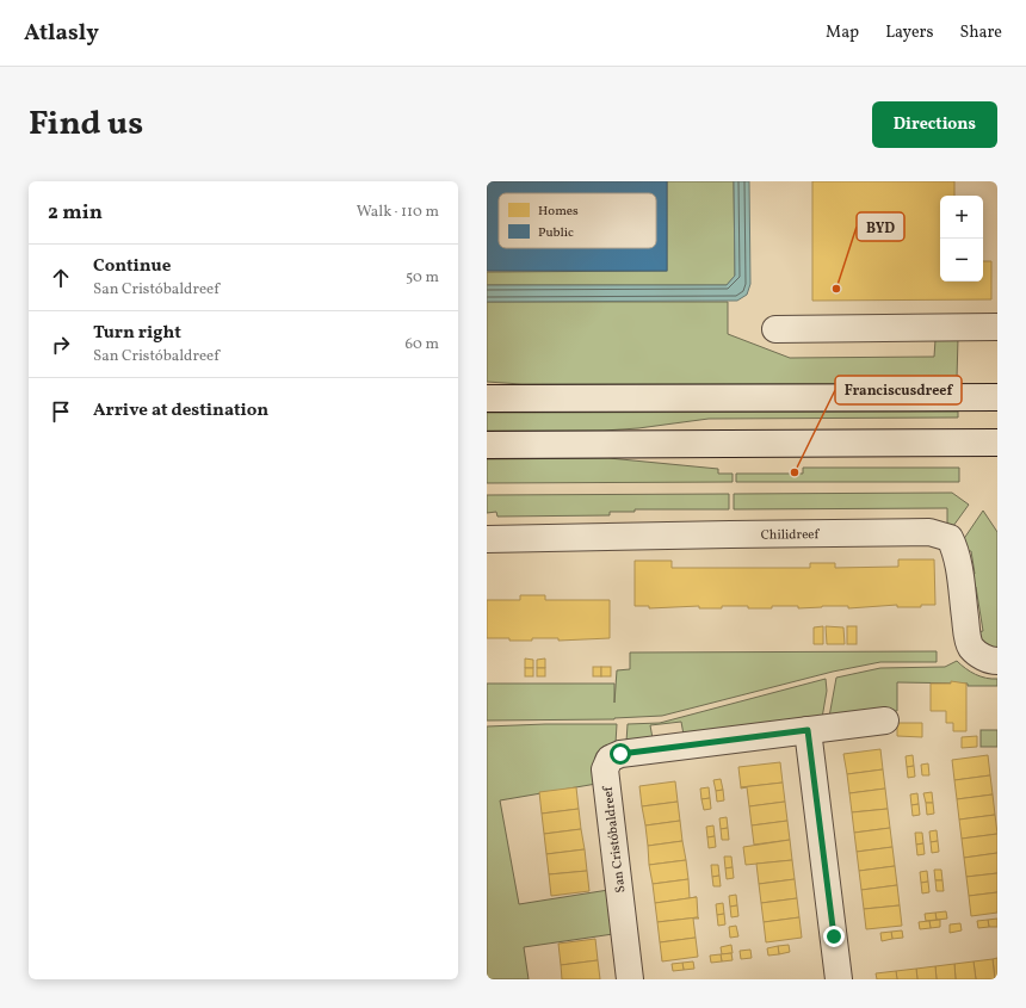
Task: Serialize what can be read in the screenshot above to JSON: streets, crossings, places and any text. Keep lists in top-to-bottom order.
{
  "streets": {
    "street": ["Chilidreef", "San Cristóbaldreef"]
  },
  "places": ["BYD", "Franciscusdreef"],
  "legend": ["Homes", "Public"],
  "page": {
    "header": "Atlasly",
    "nav": ["Map", "Layers", "Share"],
    "title": "Find us",
    "buttons": "Directions",
    "heading": ["2 min", "Walk · 110 m"],
    "map_buttons": ["+", "−"],
    "list": [
      ["Continue", "San Cristóbaldreef", "50 m"],
      ["Turn right", "San Cristóbaldreef", "60 m"],
      "Arrive at destination"
    ]
  }
}
